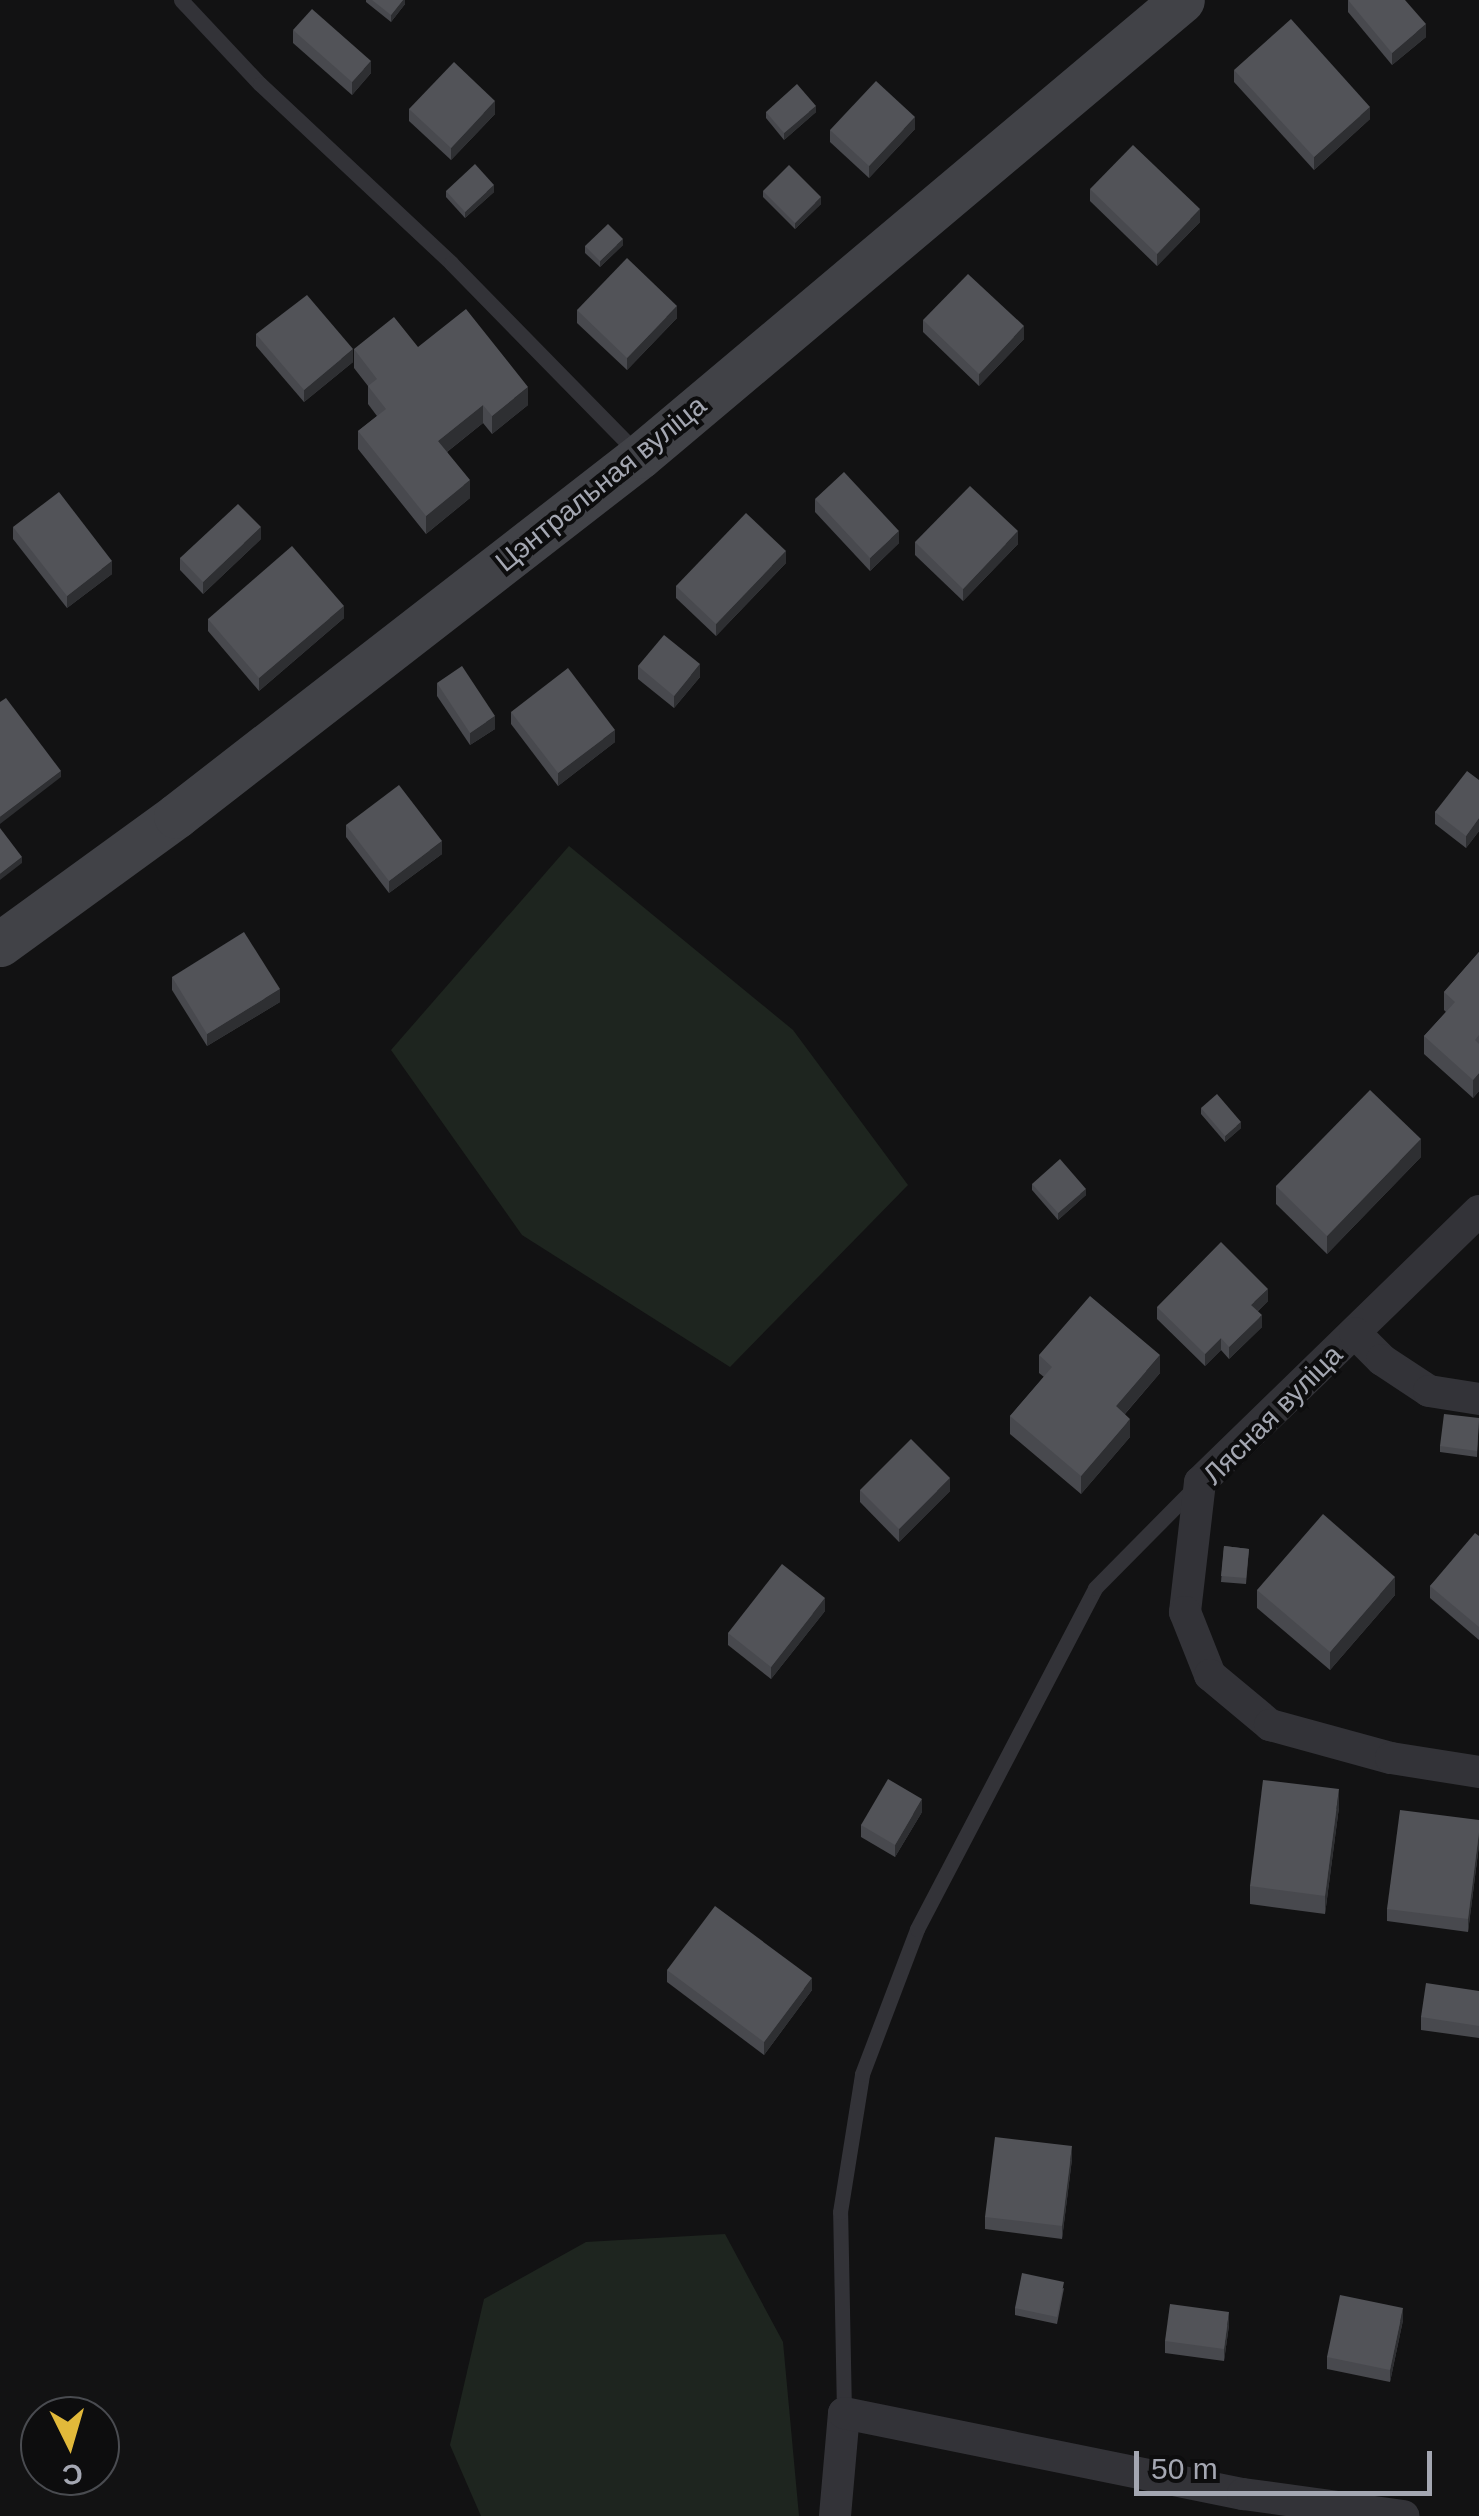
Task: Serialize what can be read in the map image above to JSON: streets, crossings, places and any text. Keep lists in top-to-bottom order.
{
  "streets": {
    "street": ["Цэнтральная вуліца", "Лясная вуліца"]
  },
  "scale_bar": "50 m",
  "north": "bottom"
}
